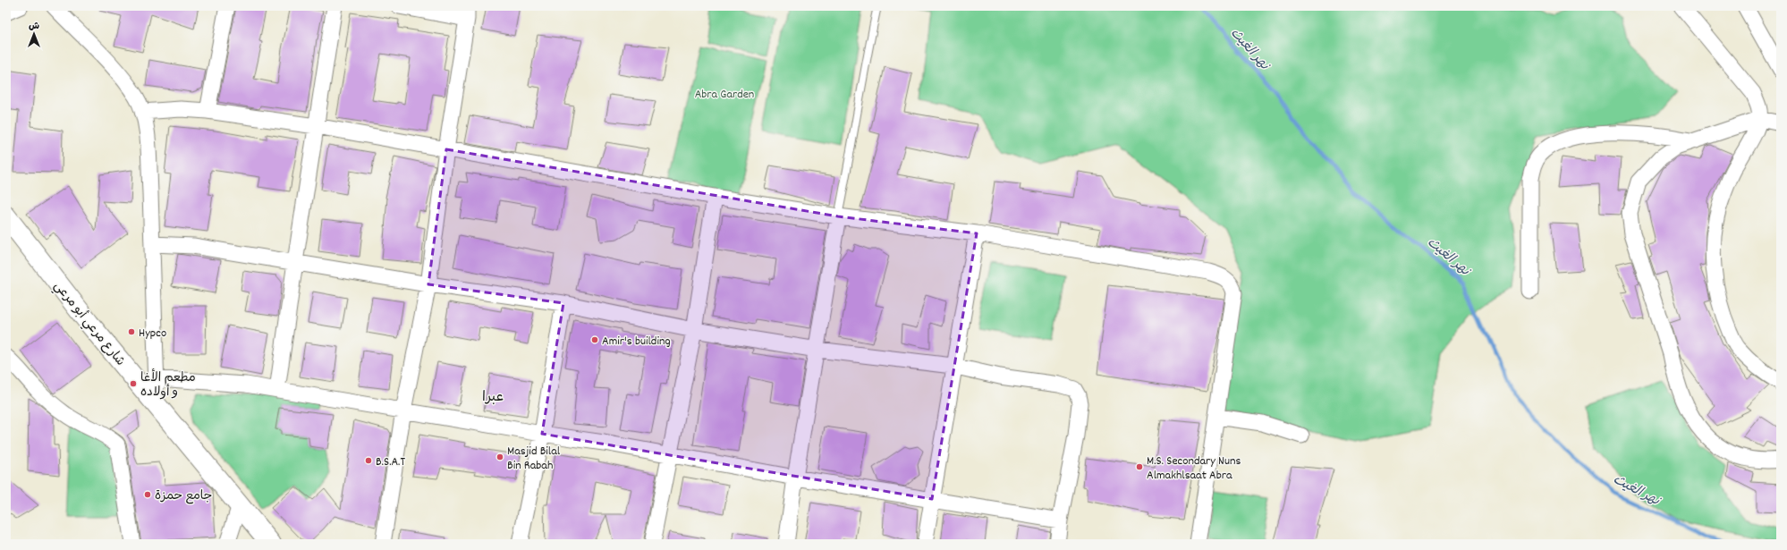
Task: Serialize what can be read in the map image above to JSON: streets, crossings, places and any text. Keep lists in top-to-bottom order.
{
  "streets": {
    "main road": ["شارع مرعي أبو مرعي"]
  },
  "districts": ["عبرا"],
  "water": ["نهر الغيث"],
  "parks": ["Abra Garden"],
  "places": [
    "Hypco",
    "Amir's building",
    "مطعم الأغا و أولاده",
    "Masjid Bilal Bin Rabah",
    "B.S.A.T",
    "M.S. Secondary Nuns Almakhlsaat Abra",
    "جامع حمزة"
  ],
  "north": "top"
}
